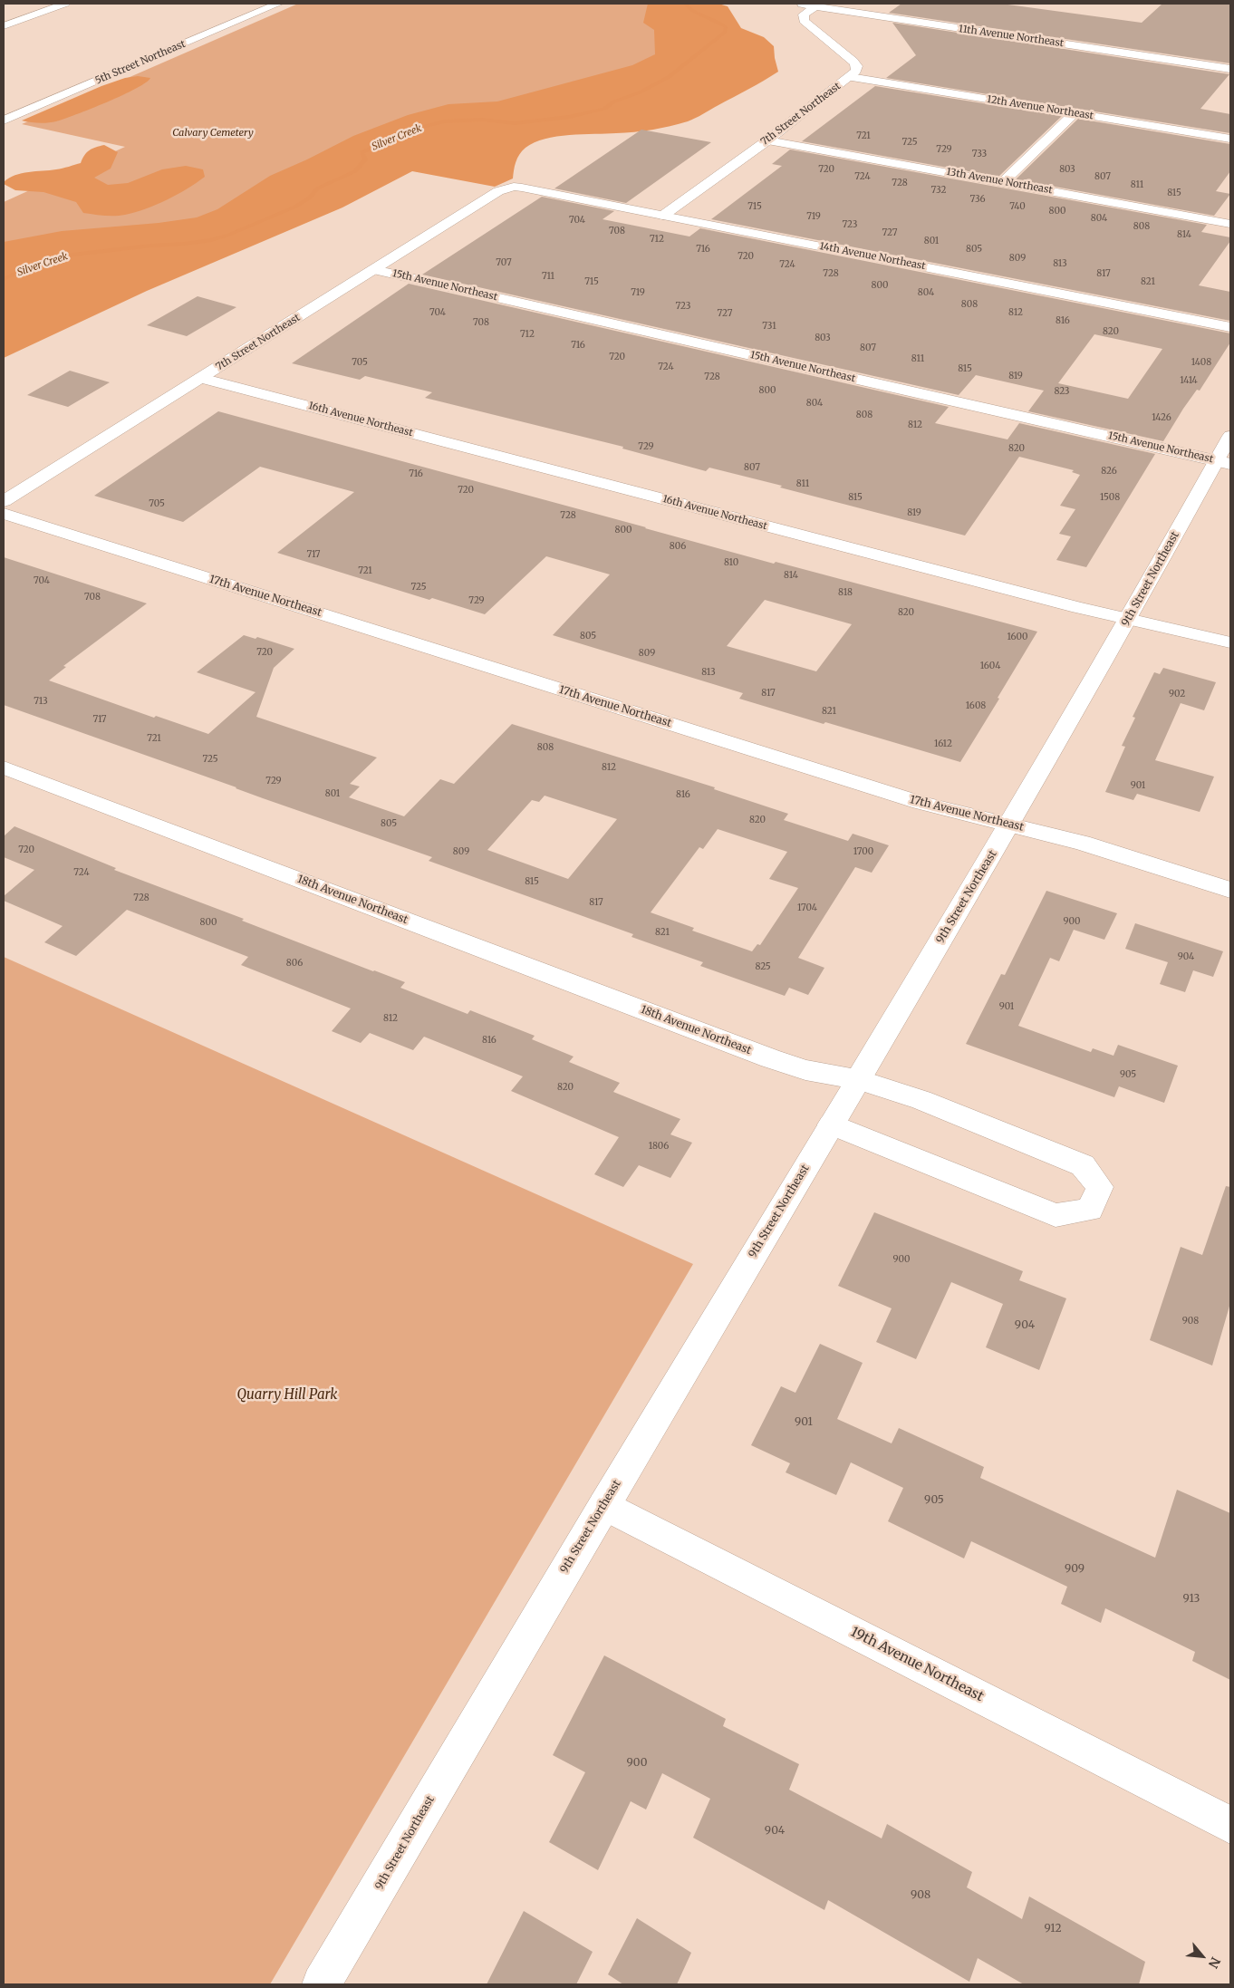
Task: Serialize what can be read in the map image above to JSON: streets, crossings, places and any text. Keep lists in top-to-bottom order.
{
  "streets": {
    "street": [
      "11th Avenue Northeast",
      "5th Street Northeast",
      "12th Avenue Northeast",
      "7th Street Northeast",
      "13th Avenue Northeast",
      "14th Avenue Northeast",
      "15th Avenue Northeast",
      "16th Avenue Northeast",
      "9th Street Northeast",
      "17th Avenue Northeast",
      "18th Avenue Northeast",
      "19th Avenue Northeast"
    ]
  },
  "crossings": [
    ["11th Avenue Northeast", "7th Street Northeast"],
    ["12th Avenue Northeast", "7th Street Northeast"],
    ["7th Street Northeast", "13th Avenue Northeast"],
    ["7th Street Northeast", "14th Avenue Northeast"],
    ["7th Street Northeast", "15th Avenue Northeast"],
    ["7th Street Northeast", "16th Avenue Northeast"],
    ["15th Avenue Northeast", "9th Street Northeast"],
    ["16th Avenue Northeast", "9th Street Northeast"],
    ["9th Street Northeast", "17th Avenue Northeast"],
    ["9th Street Northeast", "18th Avenue Northeast"],
    ["9th Street Northeast", "19th Avenue Northeast"]
  ],
  "water": ["Silver Creek"],
  "parks": ["Calvary Cemetery", "Quarry Hill Park"],
  "house_numbers": [
    "721",
    "725",
    "729",
    "733",
    "720",
    "803",
    "724",
    "807",
    "728",
    "811",
    "732",
    "815",
    "736",
    "715",
    "740",
    "800",
    "719",
    "804",
    "704",
    "723",
    "808",
    "708",
    "727",
    "814",
    "712",
    "801",
    "716",
    "805",
    "720",
    "809",
    "707",
    "813",
    "724",
    "728",
    "817",
    "711",
    "715",
    "821",
    "800",
    "719",
    "804",
    "808",
    "723",
    "704",
    "812",
    "727",
    "816",
    "708",
    "731",
    "820",
    "712",
    "803",
    "716",
    "807",
    "720",
    "811",
    "705",
    "1408",
    "724",
    "815",
    "819",
    "728",
    "1414",
    "800",
    "823",
    "804",
    "808",
    "1426",
    "812",
    "729",
    "820",
    "807",
    "826",
    "716",
    "811",
    "720",
    "815",
    "1508",
    "705",
    "819",
    "728",
    "800",
    "806",
    "717",
    "810",
    "721",
    "814",
    "704",
    "725",
    "818",
    "708",
    "729",
    "820",
    "805",
    "1600",
    "720",
    "809",
    "1604",
    "813",
    "817",
    "902",
    "713",
    "1608",
    "821",
    "717",
    "721",
    "1612",
    "808",
    "725",
    "812",
    "729",
    "901",
    "801",
    "816",
    "820",
    "805",
    "720",
    "809",
    "1700",
    "724",
    "815",
    "728",
    "817",
    "1704",
    "900",
    "800",
    "821",
    "904",
    "806",
    "825",
    "901",
    "812",
    "816",
    "905",
    "820",
    "1806",
    "900",
    "908",
    "904",
    "901",
    "905",
    "909",
    "913",
    "900",
    "904",
    "908",
    "912"
  ],
  "north": "bottom right"
}
